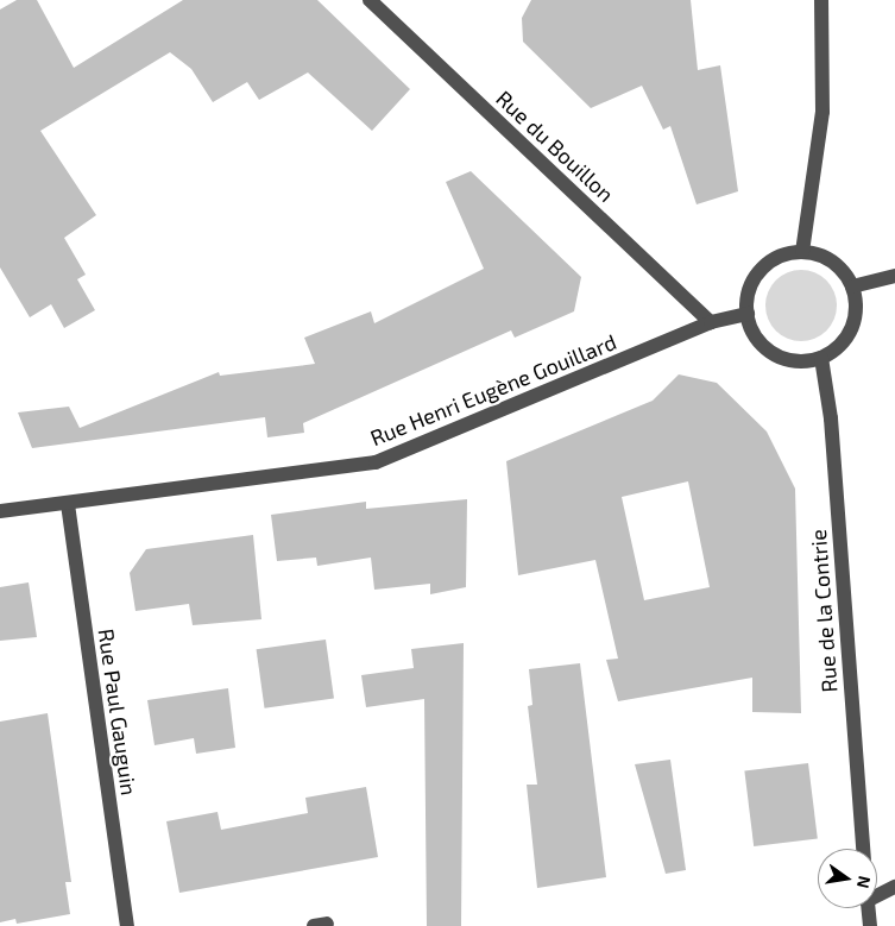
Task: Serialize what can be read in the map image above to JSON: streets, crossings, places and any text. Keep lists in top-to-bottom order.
{
  "streets": {
    "street": [
      "Rue du Bouillon",
      "Rue Henri Eugène Gouillard",
      "Rue de la Contrie",
      "Rue Paul Gauguin"
    ]
  },
  "crossings": [
    ["Rue du Bouillon", "Rue Henri Eugène Gouillard"],
    ["Rue Henri Eugène Gouillard", "Rue de la Contrie"],
    ["Rue Henri Eugène Gouillard", "Rue Paul Gauguin"]
  ],
  "north": "right"
}
